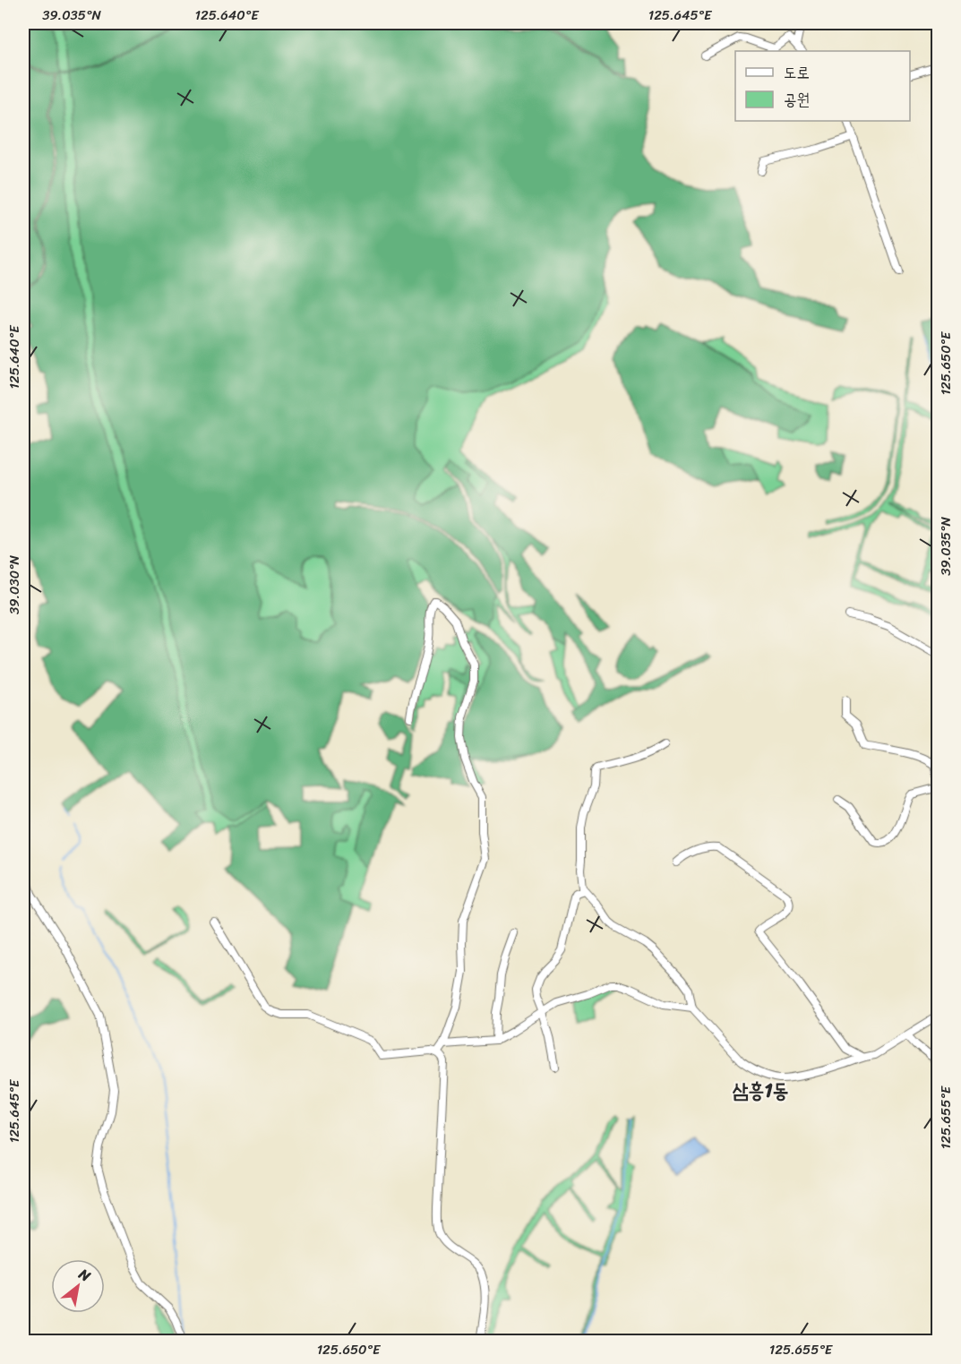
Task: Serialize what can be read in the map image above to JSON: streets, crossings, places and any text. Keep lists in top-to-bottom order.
{
  "districts": ["삼흥1동"],
  "legend": ["도로", "공원"],
  "north": "top right",
  "coordinates": [
    "39.035°N",
    "125.640°E",
    "125.645°E",
    "125.650°E",
    "39.030°N",
    "125.655°E"
  ]
}
